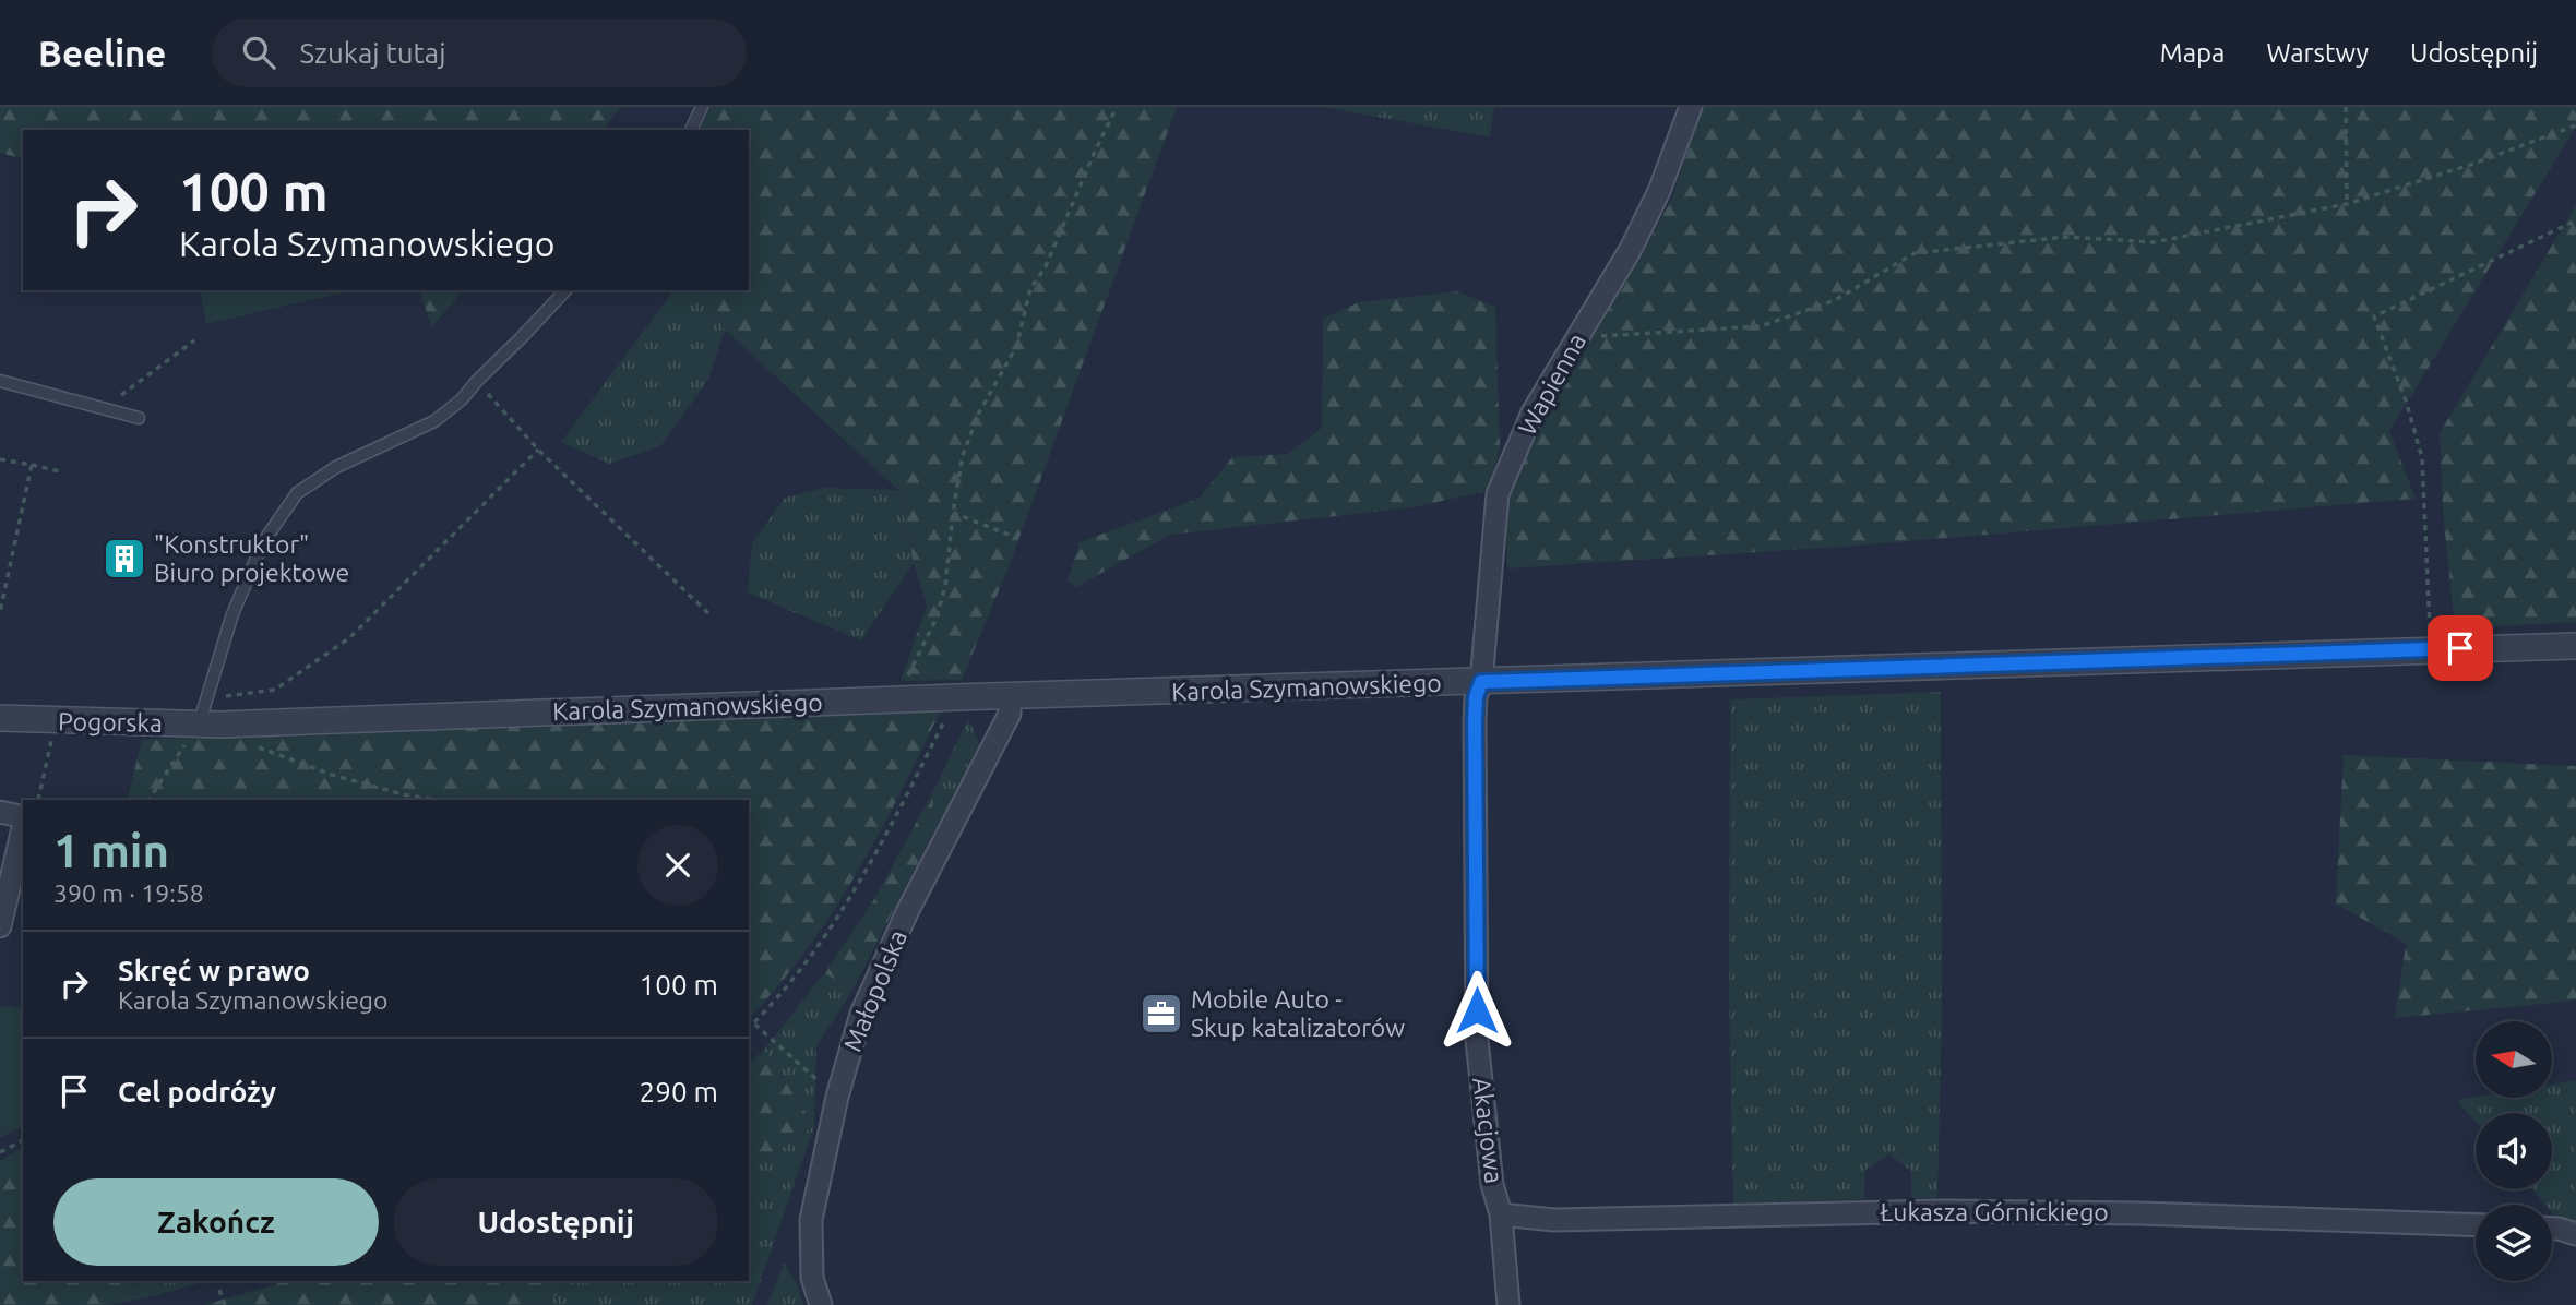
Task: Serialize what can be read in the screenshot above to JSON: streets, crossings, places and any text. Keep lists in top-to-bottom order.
{
  "streets": {
    "street": [
      "Wapienna",
      "Karola Szymanowskiego",
      "Pogorska",
      "Małopolska",
      "Akacjowa",
      "Łukasza Górnickiego"
    ]
  },
  "crossings": [
    ["Wapienna", "Karola Szymanowskiego"],
    ["Wapienna", "Akacjowa"],
    ["Karola Szymanowskiego", "Pogorska"],
    ["Karola Szymanowskiego", "Małopolska"],
    ["Karola Szymanowskiego", "Akacjowa"],
    ["Akacjowa", "Łukasza Górnickiego"]
  ],
  "places": {
    "building": ["\"Konstruktor\" Biuro projektowe"],
    "office": ["Mobile Auto - Skup katalizatorów"]
  },
  "north": "left",
  "page": {
    "header": "Beeline",
    "search": "Szukaj tutaj",
    "nav": ["Mapa", "Warstwy", "Udostępnij"],
    "turn": ["100 m", "Karola Szymanowskiego"],
    "heading": ["1 min", "390 m · 19:58"],
    "list": [
      {
        "name": "Skręć w prawo",
        "note": "Karola Szymanowskiego",
        "value": "100 m"
      },
      {
        "name": "Cel podróży",
        "value": "290 m"
      }
    ],
    "buttons": ["Zakończ", "Udostępnij"]
  }
}
